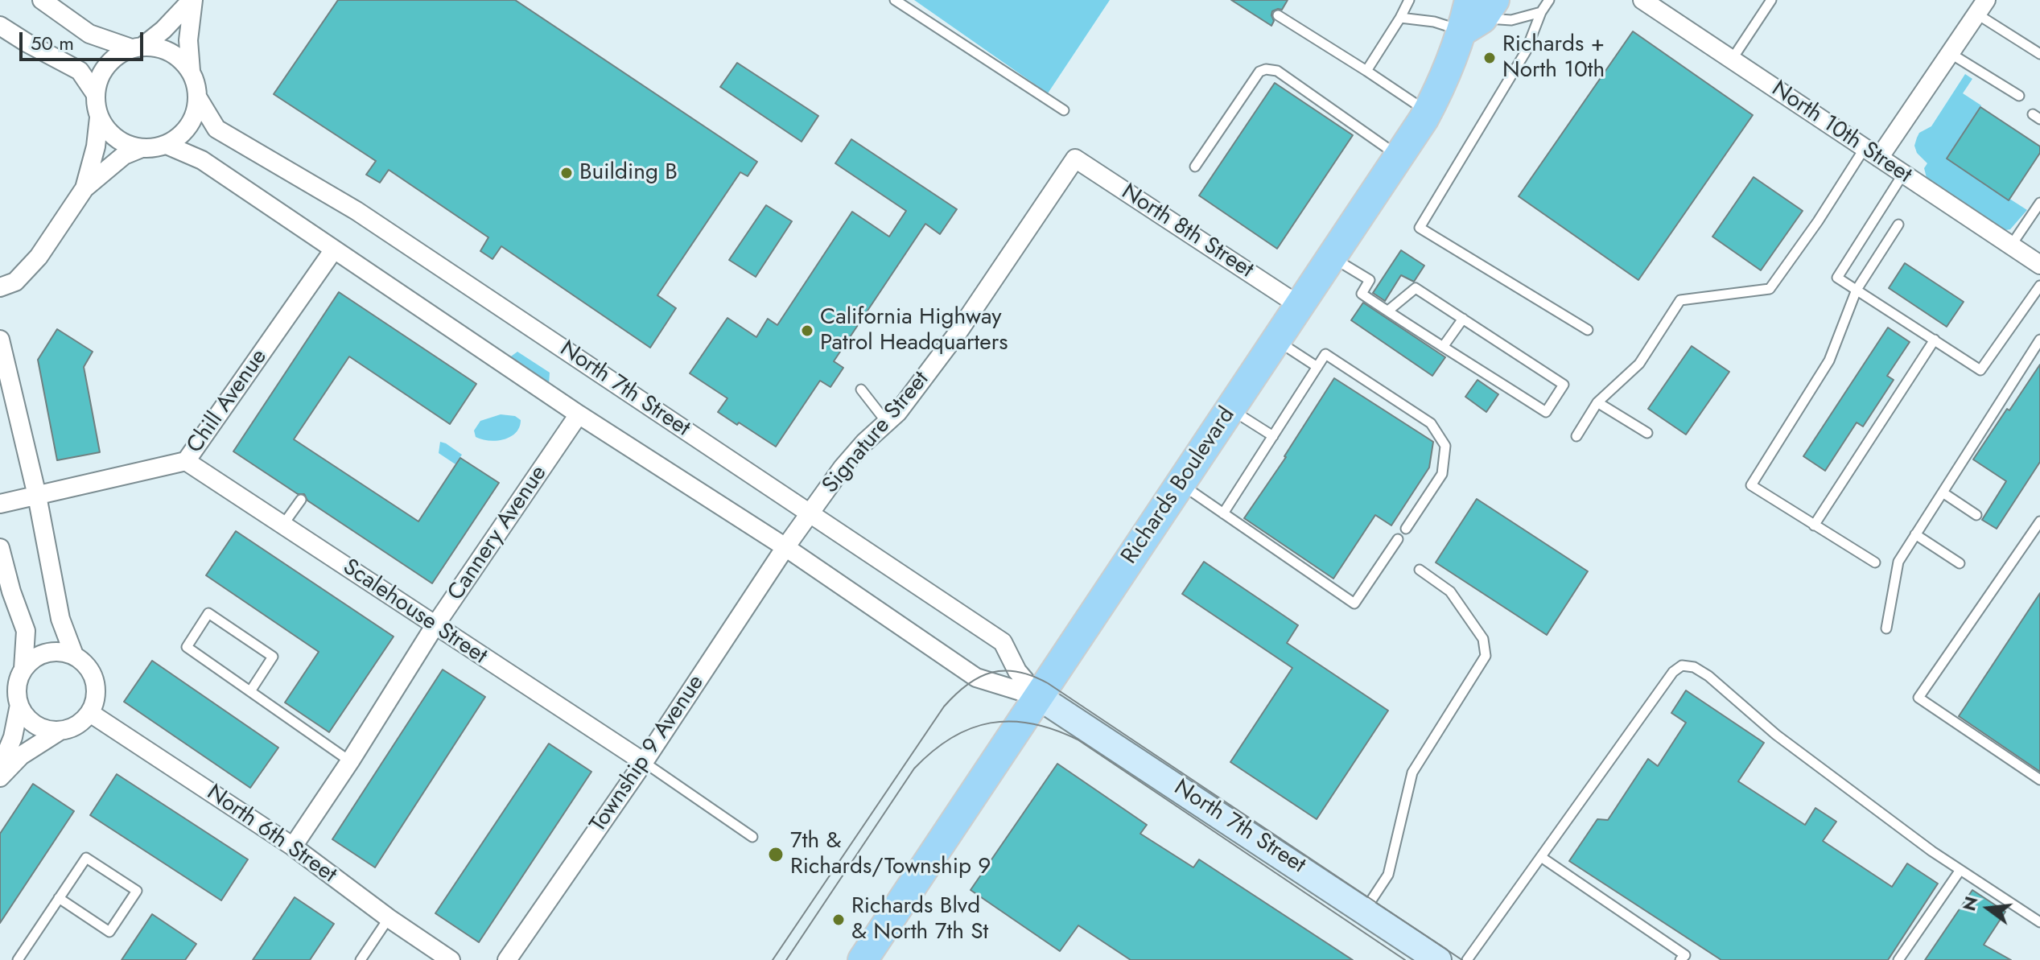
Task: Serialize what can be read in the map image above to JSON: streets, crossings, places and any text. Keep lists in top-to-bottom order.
{
  "streets": {
    "main road": ["North 7th Street", "Richards Boulevard"],
    "street": [
      "North 10th Street",
      "North 8th Street",
      "Chill Avenue",
      "Signature Street",
      "Cannery Avenue",
      "Scalehouse Street",
      "Township 9 Avenue",
      "North 6th Street"
    ]
  },
  "crossings": [
    ["North 8th Street", "Signature Street"],
    ["North 8th Street", "Richards Boulevard"],
    ["North 7th Street", "Chill Avenue"],
    ["North 7th Street", "Signature Street"],
    ["North 7th Street", "Richards Boulevard"],
    ["North 7th Street", "Cannery Avenue"],
    ["North 7th Street", "Township 9 Avenue"],
    ["Chill Avenue", "Scalehouse Street"],
    ["Signature Street", "Township 9 Avenue"],
    ["Cannery Avenue", "Scalehouse Street"],
    ["Cannery Avenue", "North 6th Street"],
    ["Scalehouse Street", "Township 9 Avenue"]
  ],
  "places": [
    "Richards + North 10th",
    "Building B",
    "California Highway Patrol Headquarters",
    "7th & Richards/Township 9",
    "Richards Blvd & North 7th St"
  ],
  "scale_bar": "50 m",
  "north": "left"
}
